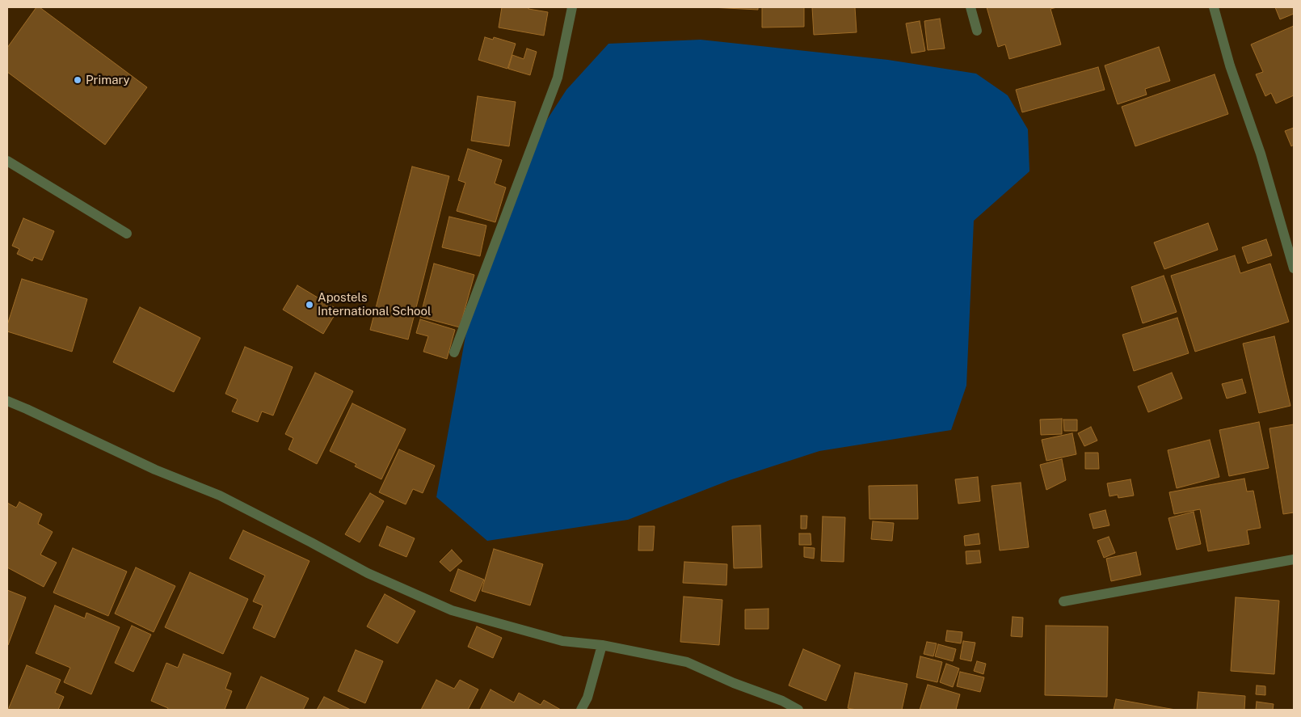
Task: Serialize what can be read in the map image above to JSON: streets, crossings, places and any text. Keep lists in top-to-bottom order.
{
  "places": ["Primary", "Apostels International School"]
}
